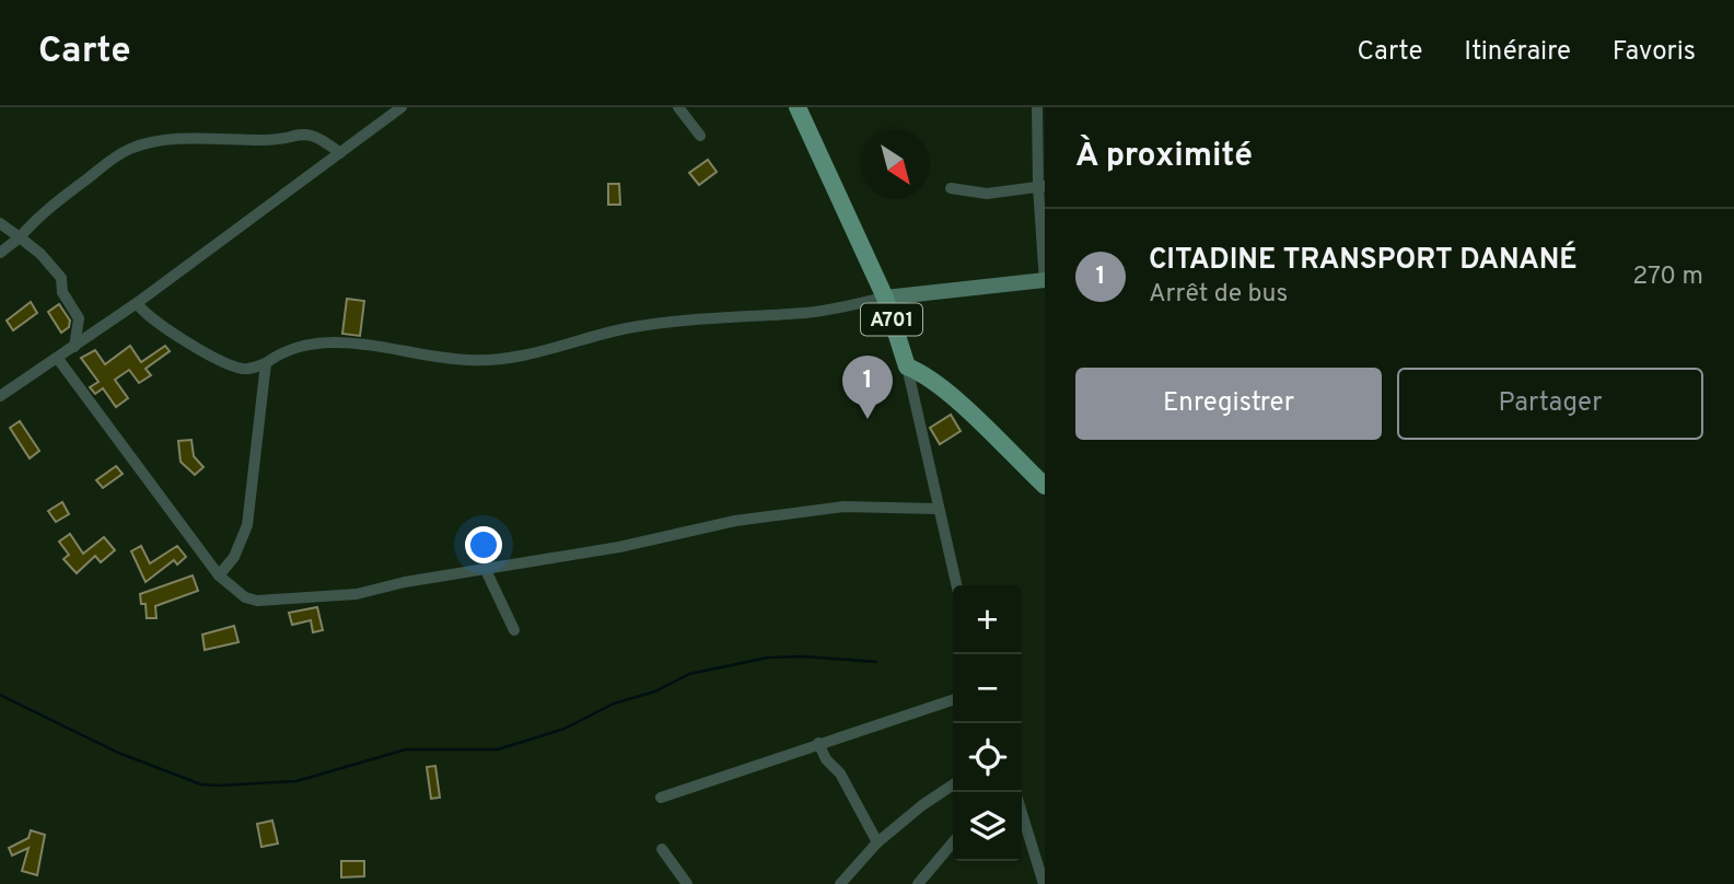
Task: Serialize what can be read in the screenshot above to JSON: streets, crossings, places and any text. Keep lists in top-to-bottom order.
{
  "streets": {
    "main road": ["A701"]
  },
  "north": "bottom right",
  "page": {
    "header": "Carte",
    "nav": ["Carte", "Itinéraire", "Favoris"],
    "heading": "À proximité",
    "list": [
      {
        "mark": "1",
        "name": "CITADINE TRANSPORT DANANÉ",
        "note": "Arrêt de bus",
        "value": "270 m"
      }
    ],
    "buttons": ["Enregistrer", "Partager"],
    "pins": "1",
    "map_buttons": ["+", "−"]
  }
}
